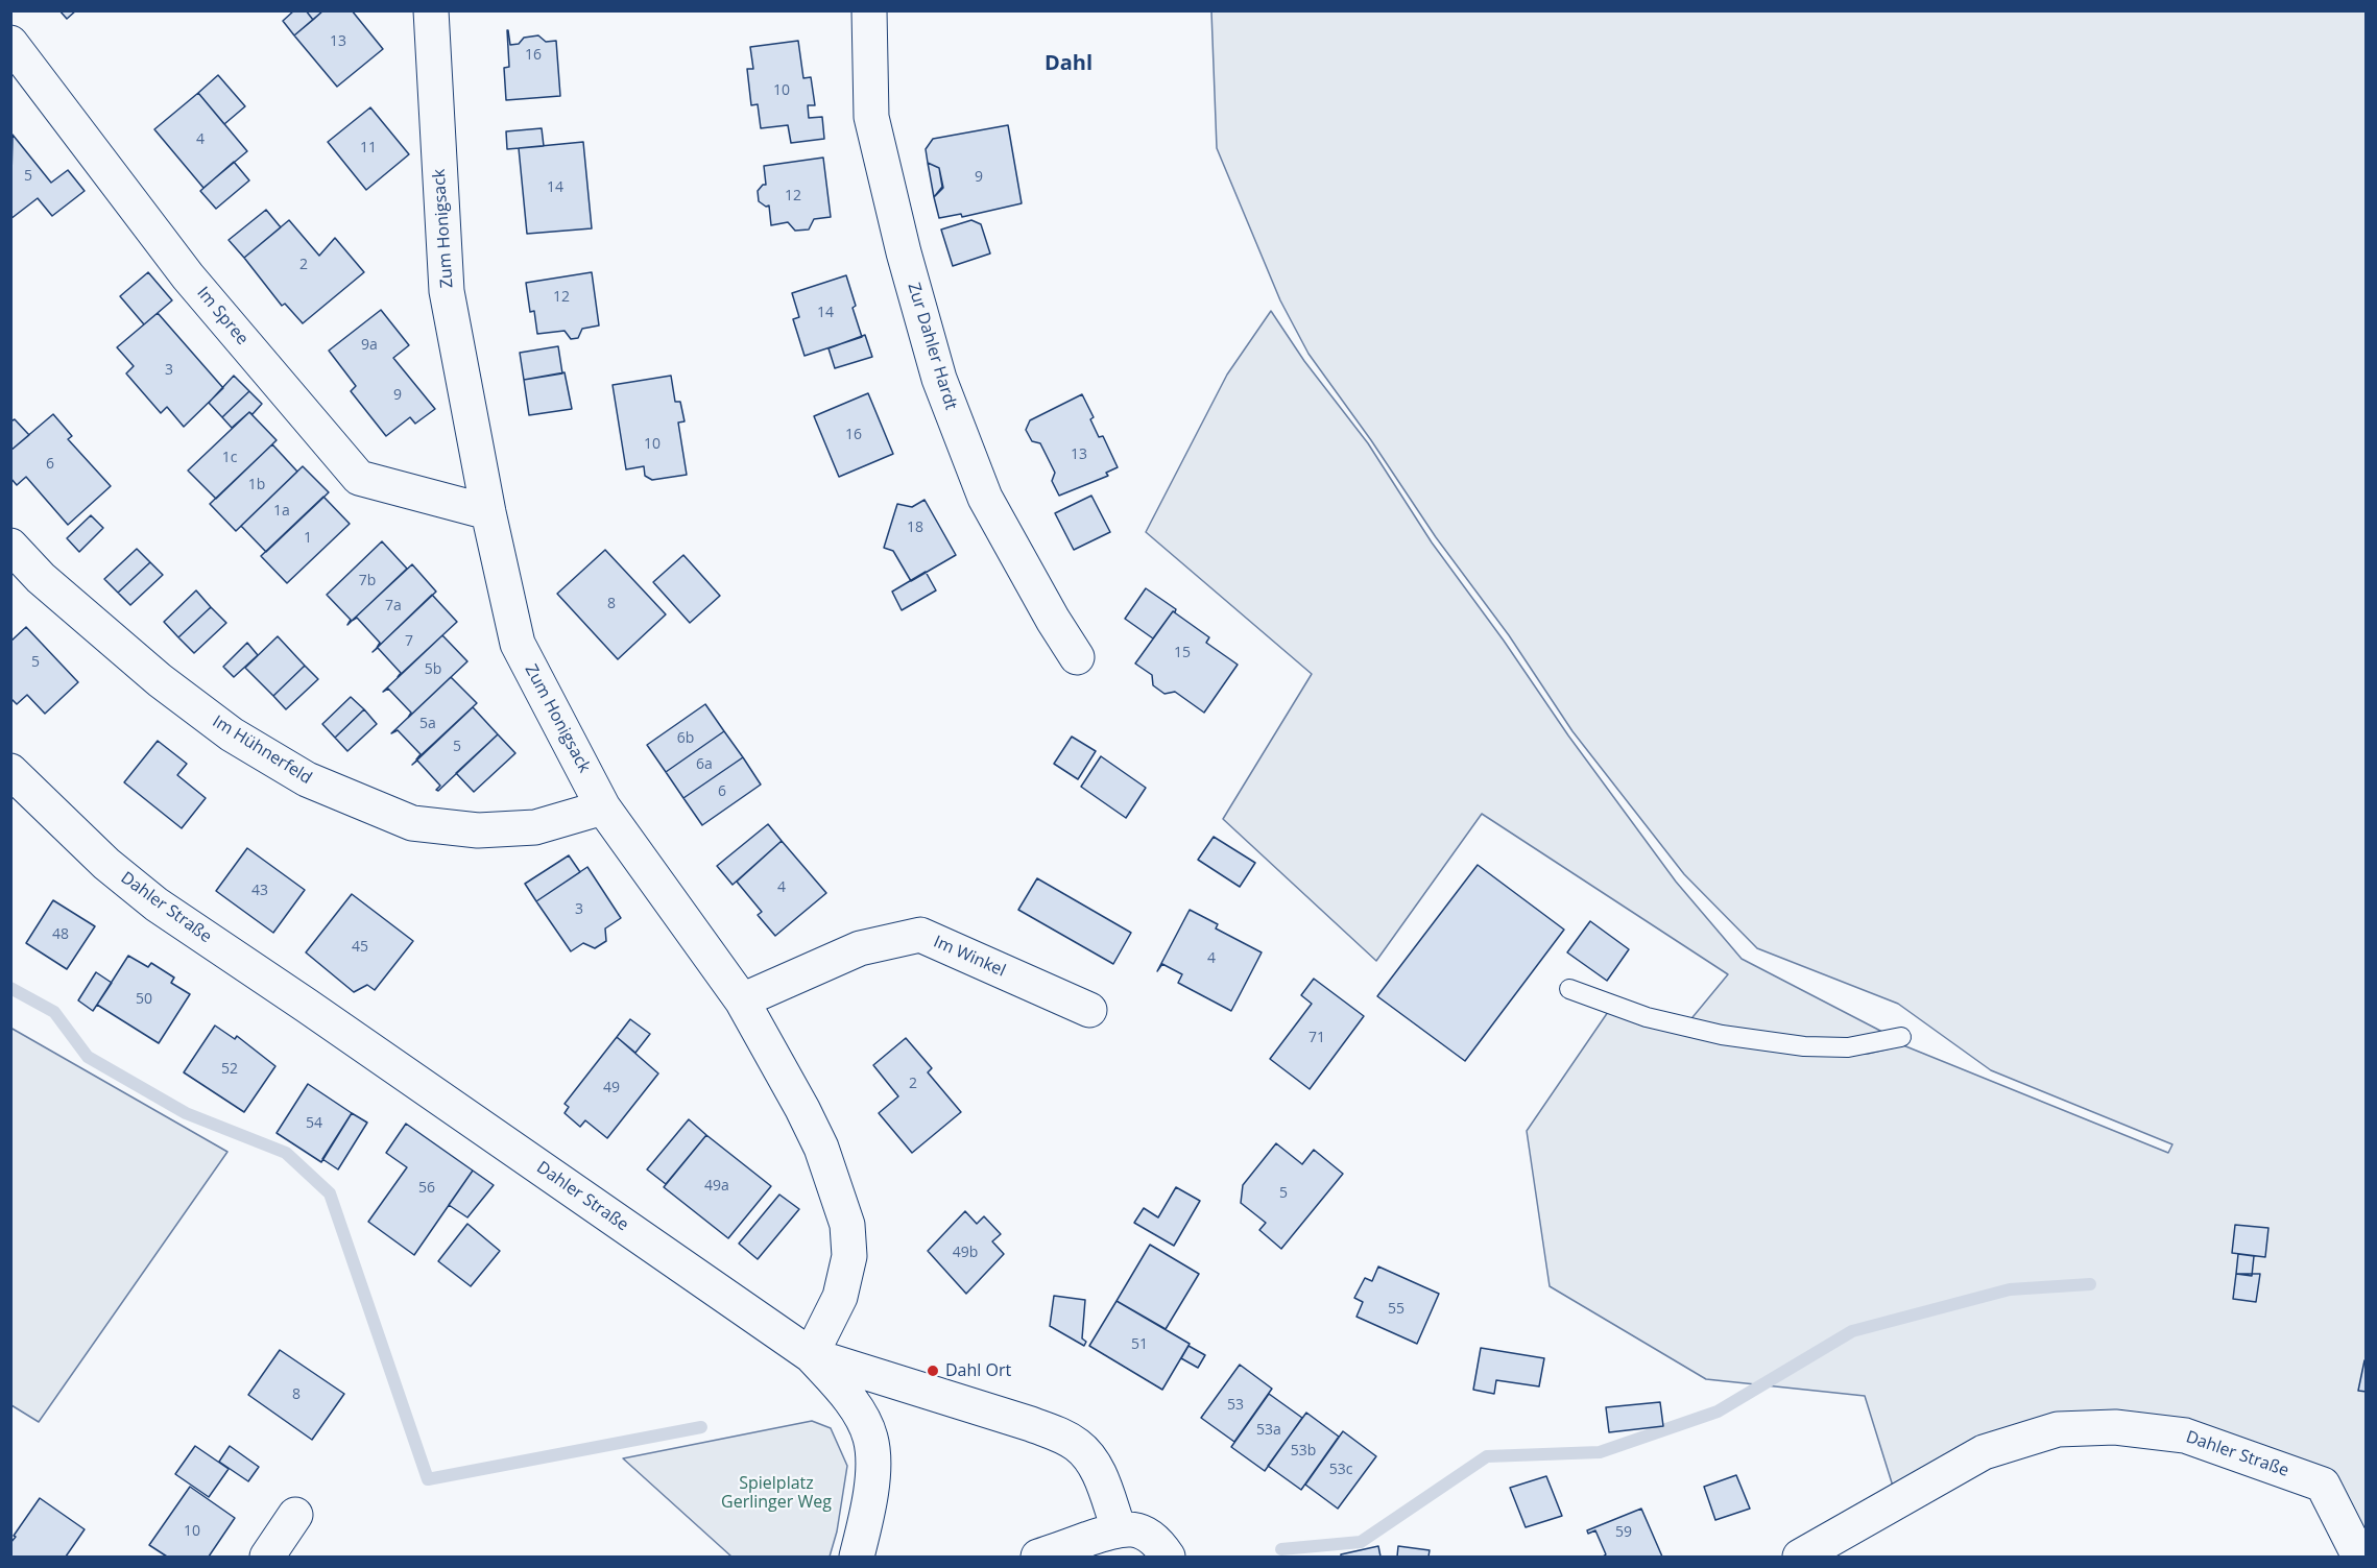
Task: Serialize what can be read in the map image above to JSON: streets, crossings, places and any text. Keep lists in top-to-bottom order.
{
  "streets": {
    "street": [
      "Zum Honigsack",
      "Im Spree",
      "Zur Dahler Hardt",
      "Im Hühnerfeld",
      "Dahler Straße",
      "Im Winkel"
    ]
  },
  "crossings": [
    ["Zum Honigsack", "Im Spree"],
    ["Zum Honigsack", "Im Hühnerfeld"],
    ["Zum Honigsack", "Dahler Straße"],
    ["Zum Honigsack", "Im Winkel"]
  ],
  "districts": ["Dahl"],
  "parks": ["Spielplatz Gerlinger Weg"],
  "places": ["Dahl Ort"],
  "house_numbers": [
    "13",
    "16",
    "10",
    "4",
    "11",
    "5",
    "9",
    "14",
    "12",
    "2",
    "12",
    "14",
    "9a",
    "3",
    "9",
    "16",
    "10",
    "13",
    "1c",
    "6",
    "1b",
    "1a",
    "18",
    "1",
    "7b",
    "8",
    "7a",
    "7",
    "15",
    "5",
    "5b",
    "5a",
    "6b",
    "5",
    "6a",
    "6",
    "4",
    "43",
    "3",
    "48",
    "45",
    "4",
    "50",
    "71",
    "52",
    "2",
    "49",
    "54",
    "49a",
    "56",
    "5",
    "49b",
    "55",
    "51",
    "8",
    "53",
    "53a",
    "53b",
    "53c",
    "10",
    "59"
  ]
}
